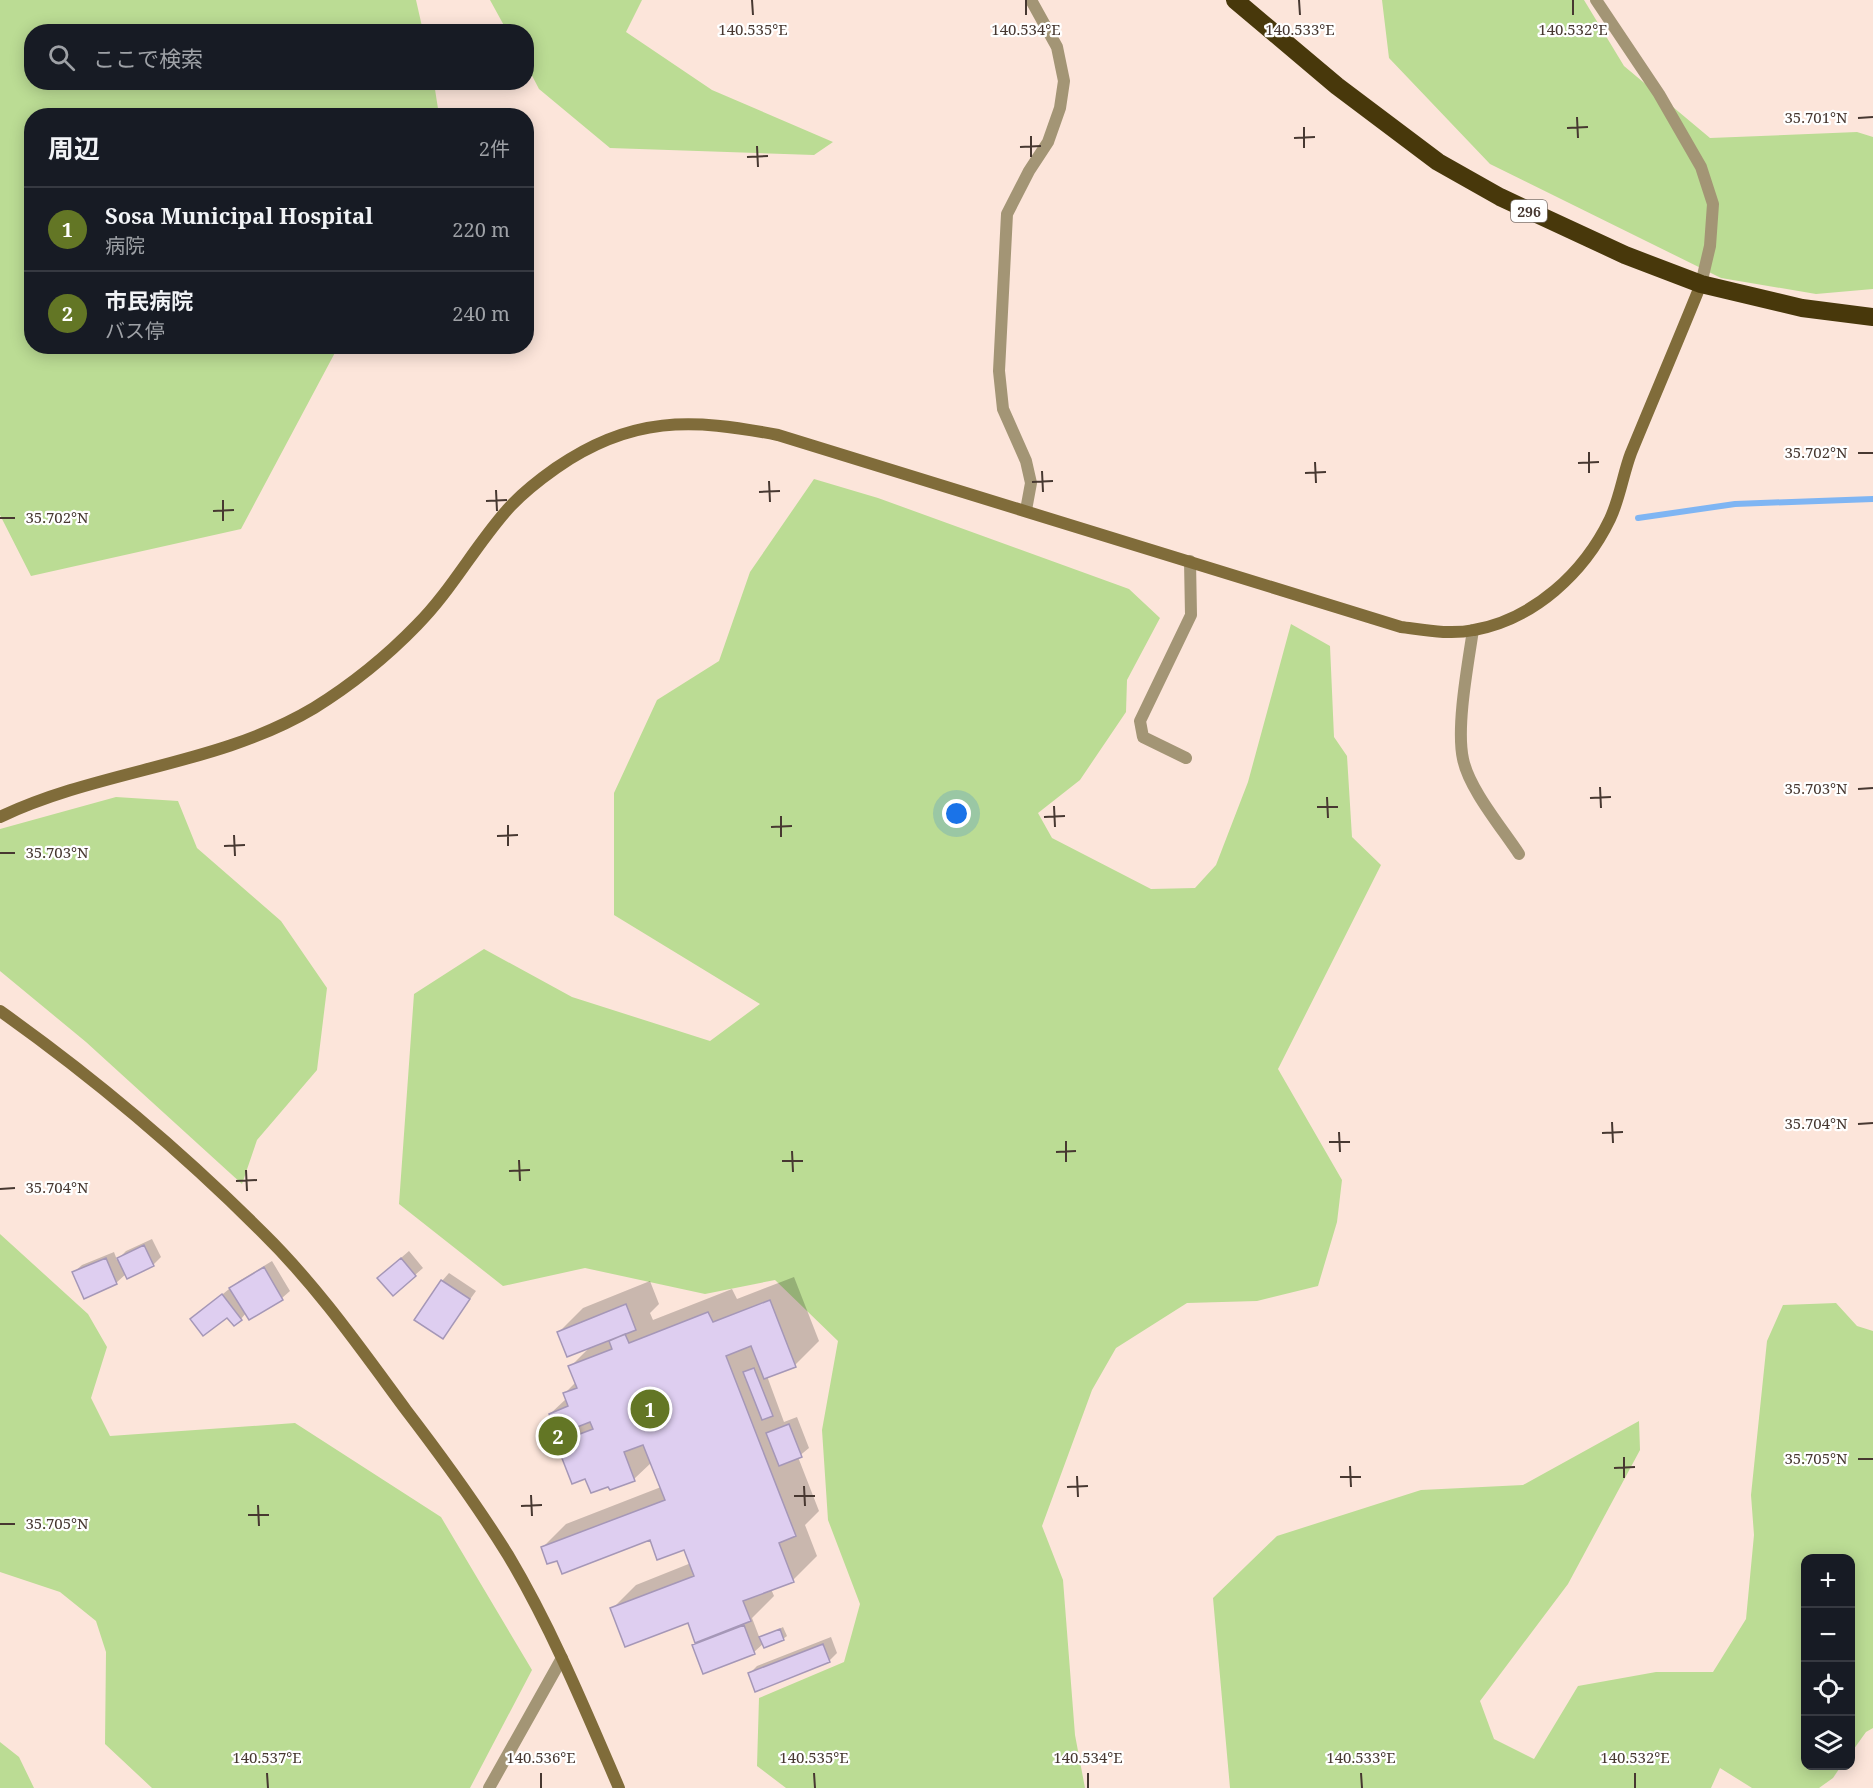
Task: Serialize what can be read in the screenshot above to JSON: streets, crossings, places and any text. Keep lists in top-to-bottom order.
{
  "streets": {
    "highway": ["296"]
  },
  "page": {
    "search": "ここで検索",
    "heading": ["周辺", "2件"],
    "list": [
      {
        "mark": "1",
        "name": "Sosa Municipal Hospital",
        "note": "病院",
        "value": "220 m"
      },
      {
        "mark": "2",
        "name": "市民病院",
        "note": "バス停",
        "value": "240 m"
      }
    ],
    "pins": ["1", "2"],
    "map_buttons": ["+", "−"]
  },
  "coordinates": [
    "140.535°E",
    "140.534°E",
    "140.533°E",
    "140.532°E",
    "35.701°N",
    "35.702°N",
    "35.703°N",
    "35.704°N",
    "35.705°N",
    "140.537°E",
    "140.536°E"
  ]
}
